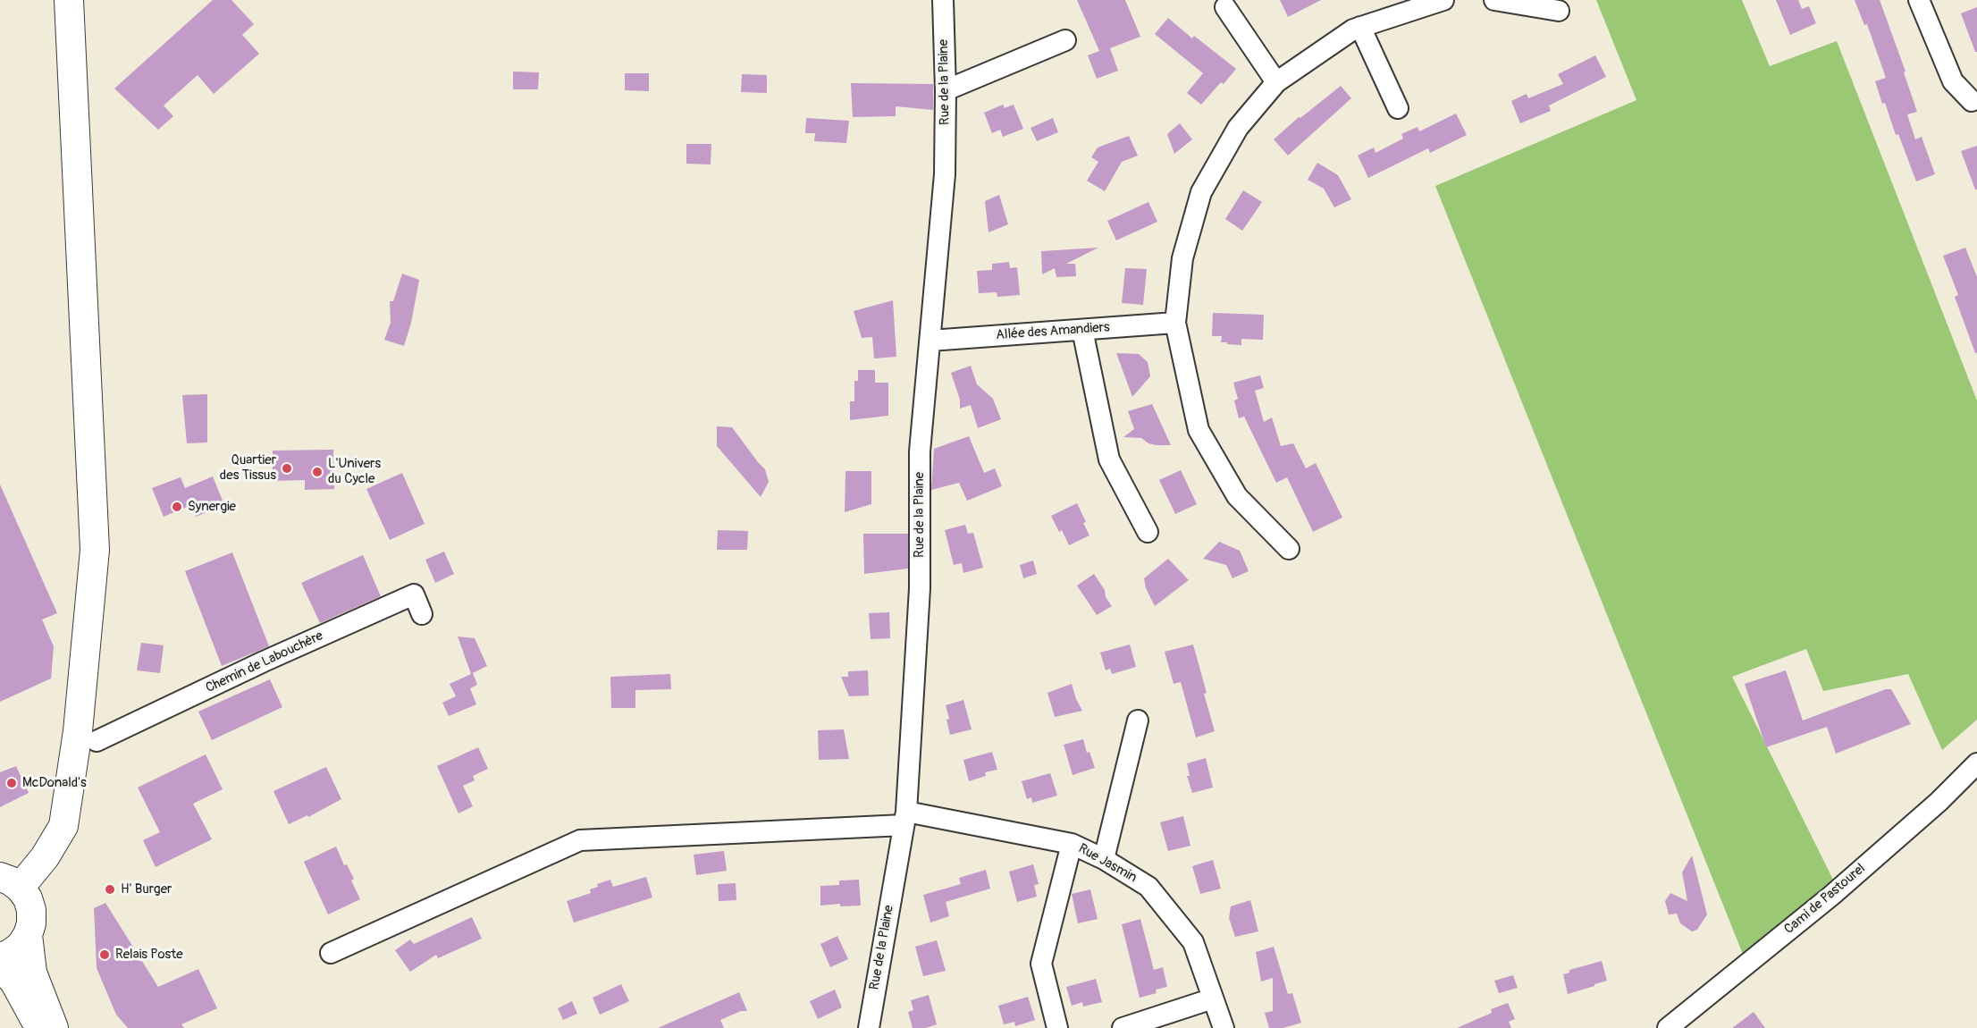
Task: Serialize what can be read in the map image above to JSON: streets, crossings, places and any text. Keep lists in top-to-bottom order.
{
  "streets": {
    "street": [
      "Rue de la Plaine",
      "Allée des Amandiers",
      "Chemin de Labouchère",
      "Rue Jasmin",
      "Cami de Pastourel"
    ]
  },
  "crossings": [
    ["Rue de la Plaine", "Allée des Amandiers"],
    ["Rue de la Plaine", "Rue Jasmin"]
  ],
  "places": [
    "Quartier des Tissus",
    "L'Univers du Cycle",
    "Synergie",
    "McDonald's",
    "H' Burger",
    "Relais Poste"
  ]
}
